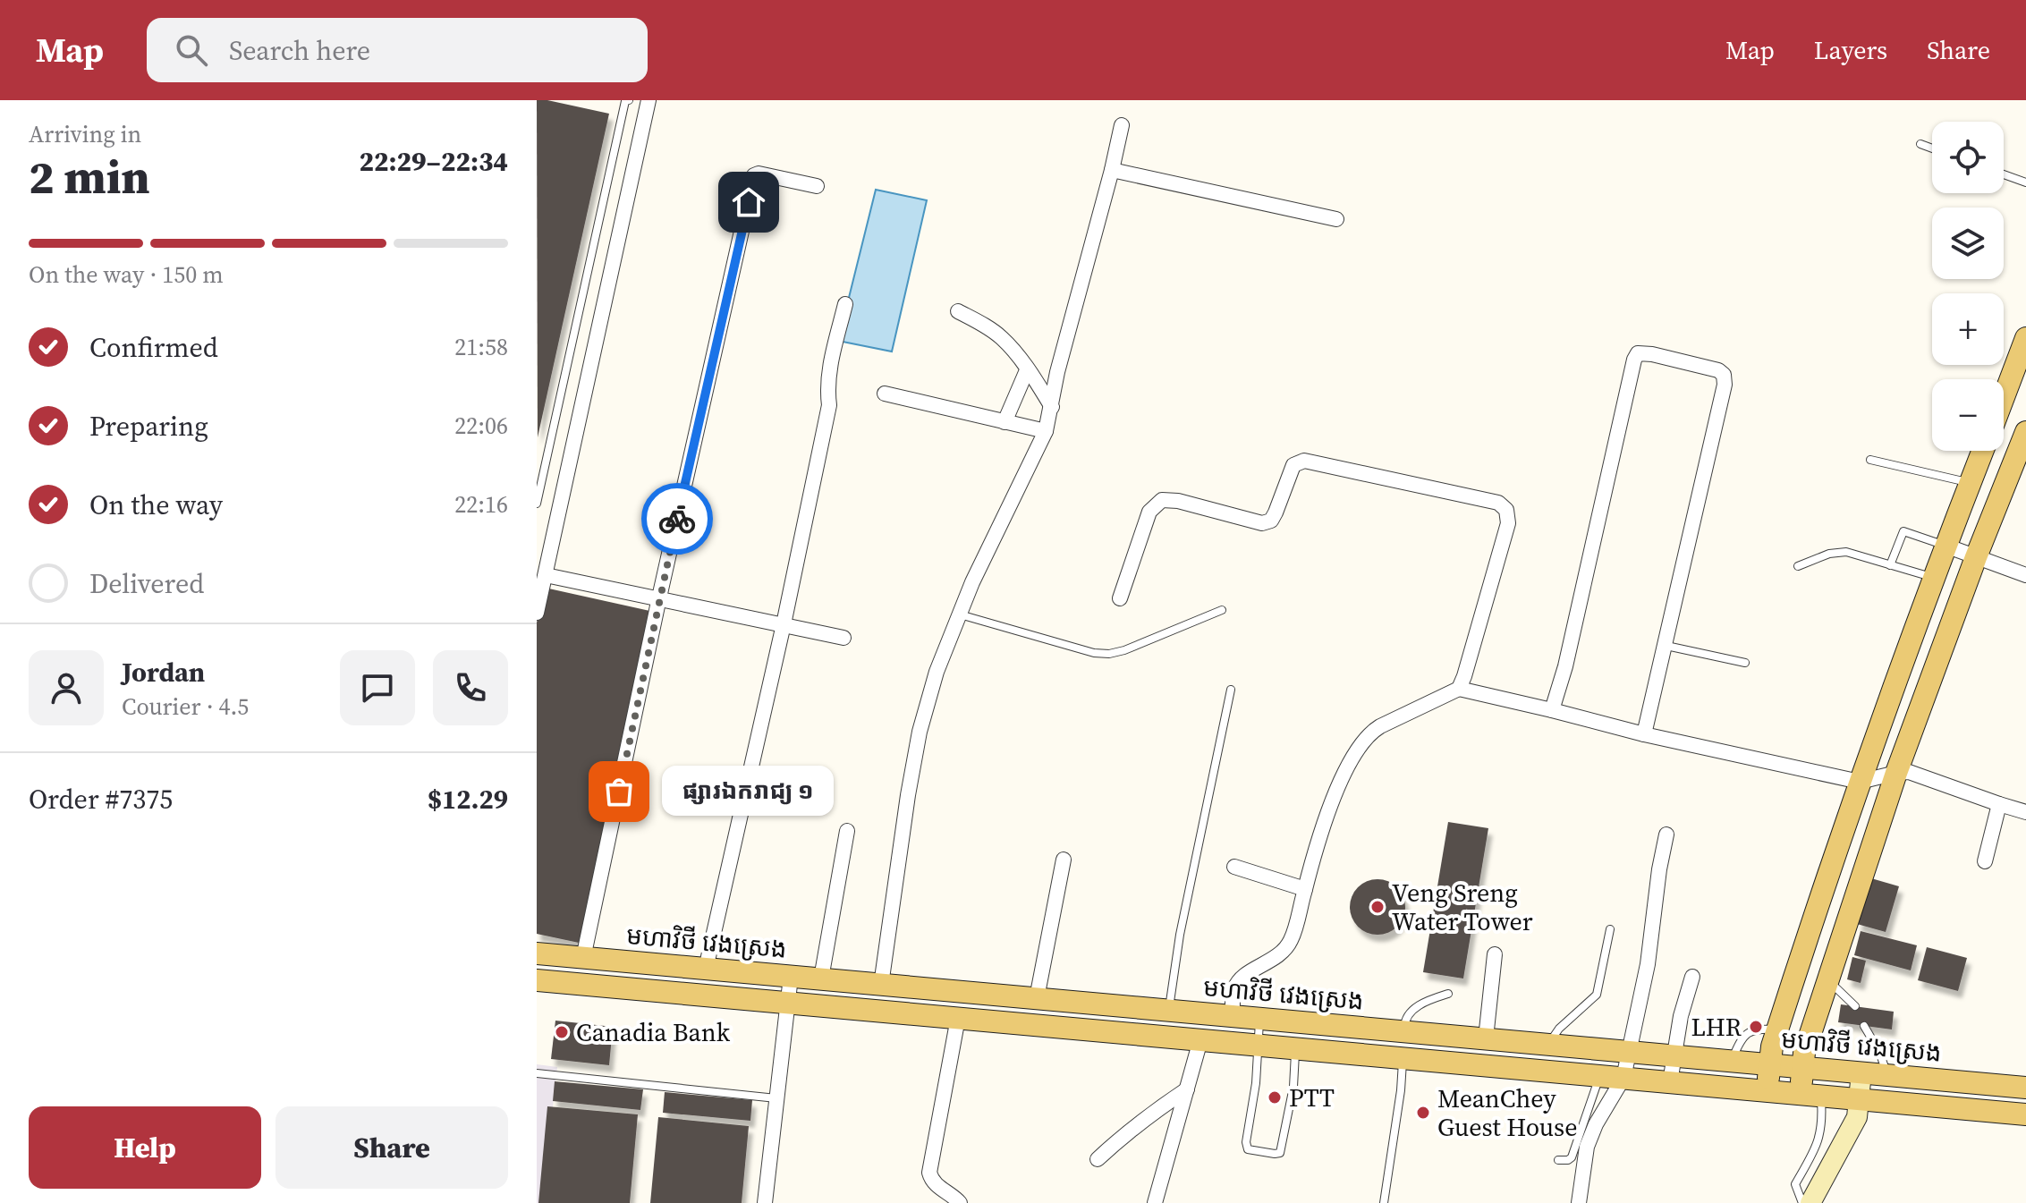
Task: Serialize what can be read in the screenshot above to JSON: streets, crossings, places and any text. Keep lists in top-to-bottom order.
{
  "streets": {
    "main road": ["មហាវិថី វេងស្រេង"]
  },
  "places": [
    "ផ្សារឯករាជ្យ ១",
    "Veng Sreng Water Tower",
    "LHR",
    "Canadia Bank",
    "PTT",
    "MeanChey Guest House"
  ],
  "page": {
    "header": "Map",
    "search": "Search here",
    "nav": ["Map", "Layers", "Share"],
    "heading": ["2 min", "Arriving in", "22:29–22:34"],
    "panel": [
      "Jordan",
      "Courier · 4.5",
      "Order #7375",
      "$12.29"
    ],
    "map_buttons": ["+", "−"],
    "bar": "On the way · 150 m",
    "list": [
      ["Confirmed", "21:58"],
      ["Preparing", "22:06"],
      ["On the way", "22:16"],
      "Delivered"
    ],
    "bubble": "ផ្សារឯករាជ្យ ១",
    "buttons": ["Help", "Share"]
  }
}
